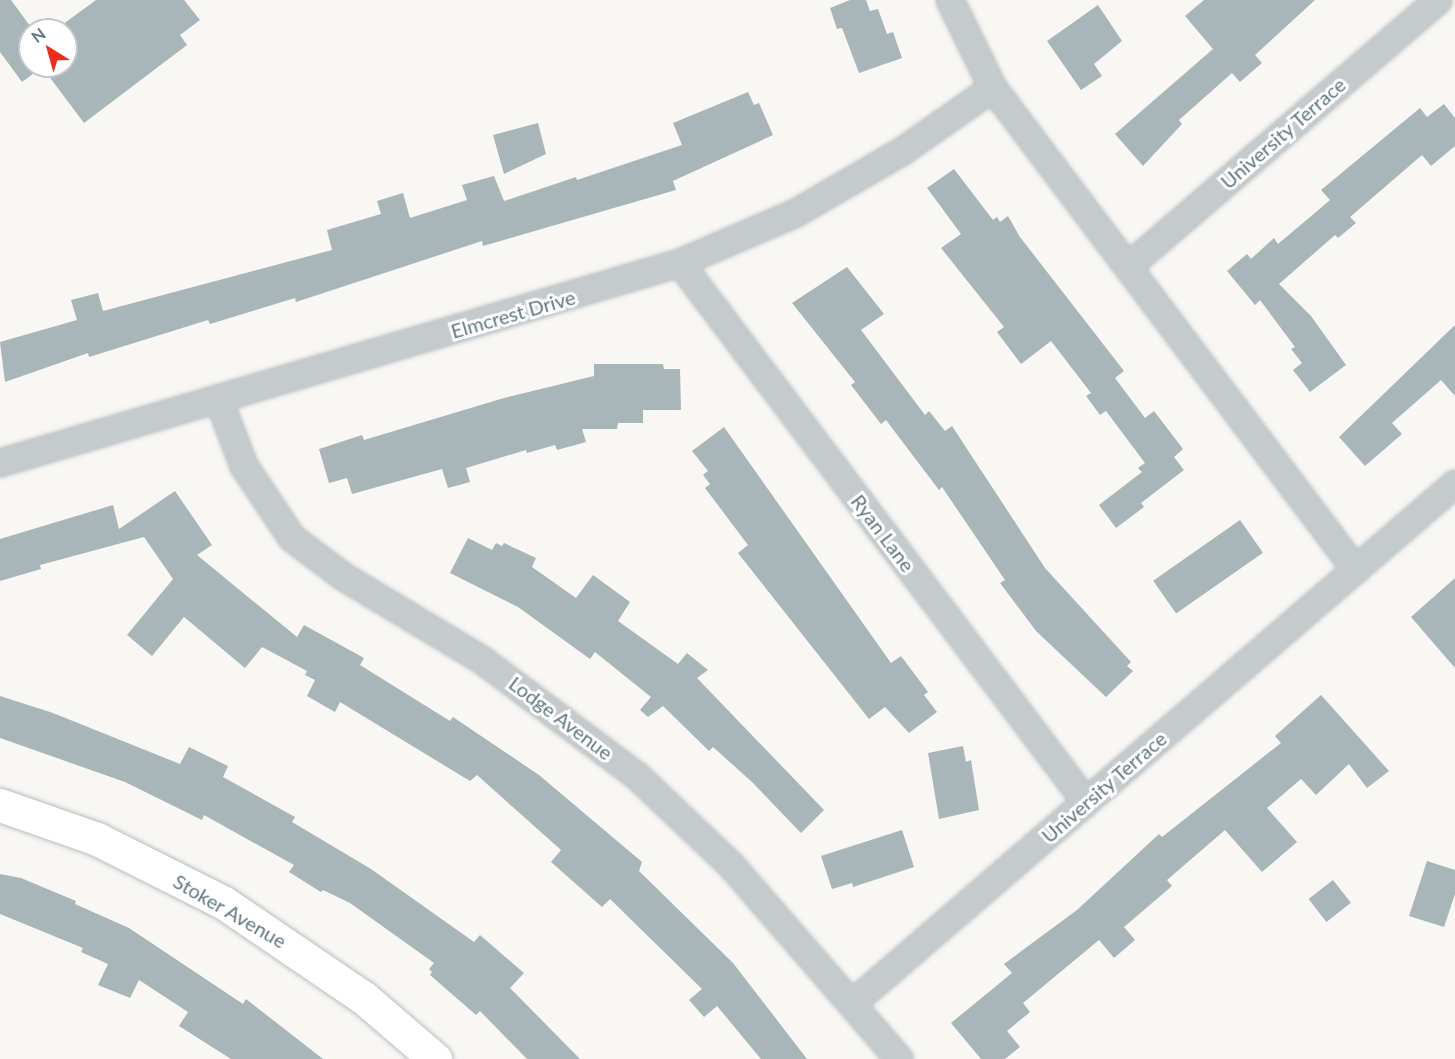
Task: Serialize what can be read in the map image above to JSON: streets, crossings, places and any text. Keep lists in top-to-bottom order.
{
  "streets": {
    "street": [
      "University Terrace",
      "Elmcrest Drive",
      "Ryan Lane",
      "Lodge Avenue",
      "Stoker Avenue"
    ]
  },
  "crossings": [
    ["University Terrace", "Ryan Lane"],
    ["University Terrace", "Lodge Avenue"],
    ["Elmcrest Drive", "Ryan Lane"],
    ["Elmcrest Drive", "Lodge Avenue"]
  ],
  "north": "top left"
}
